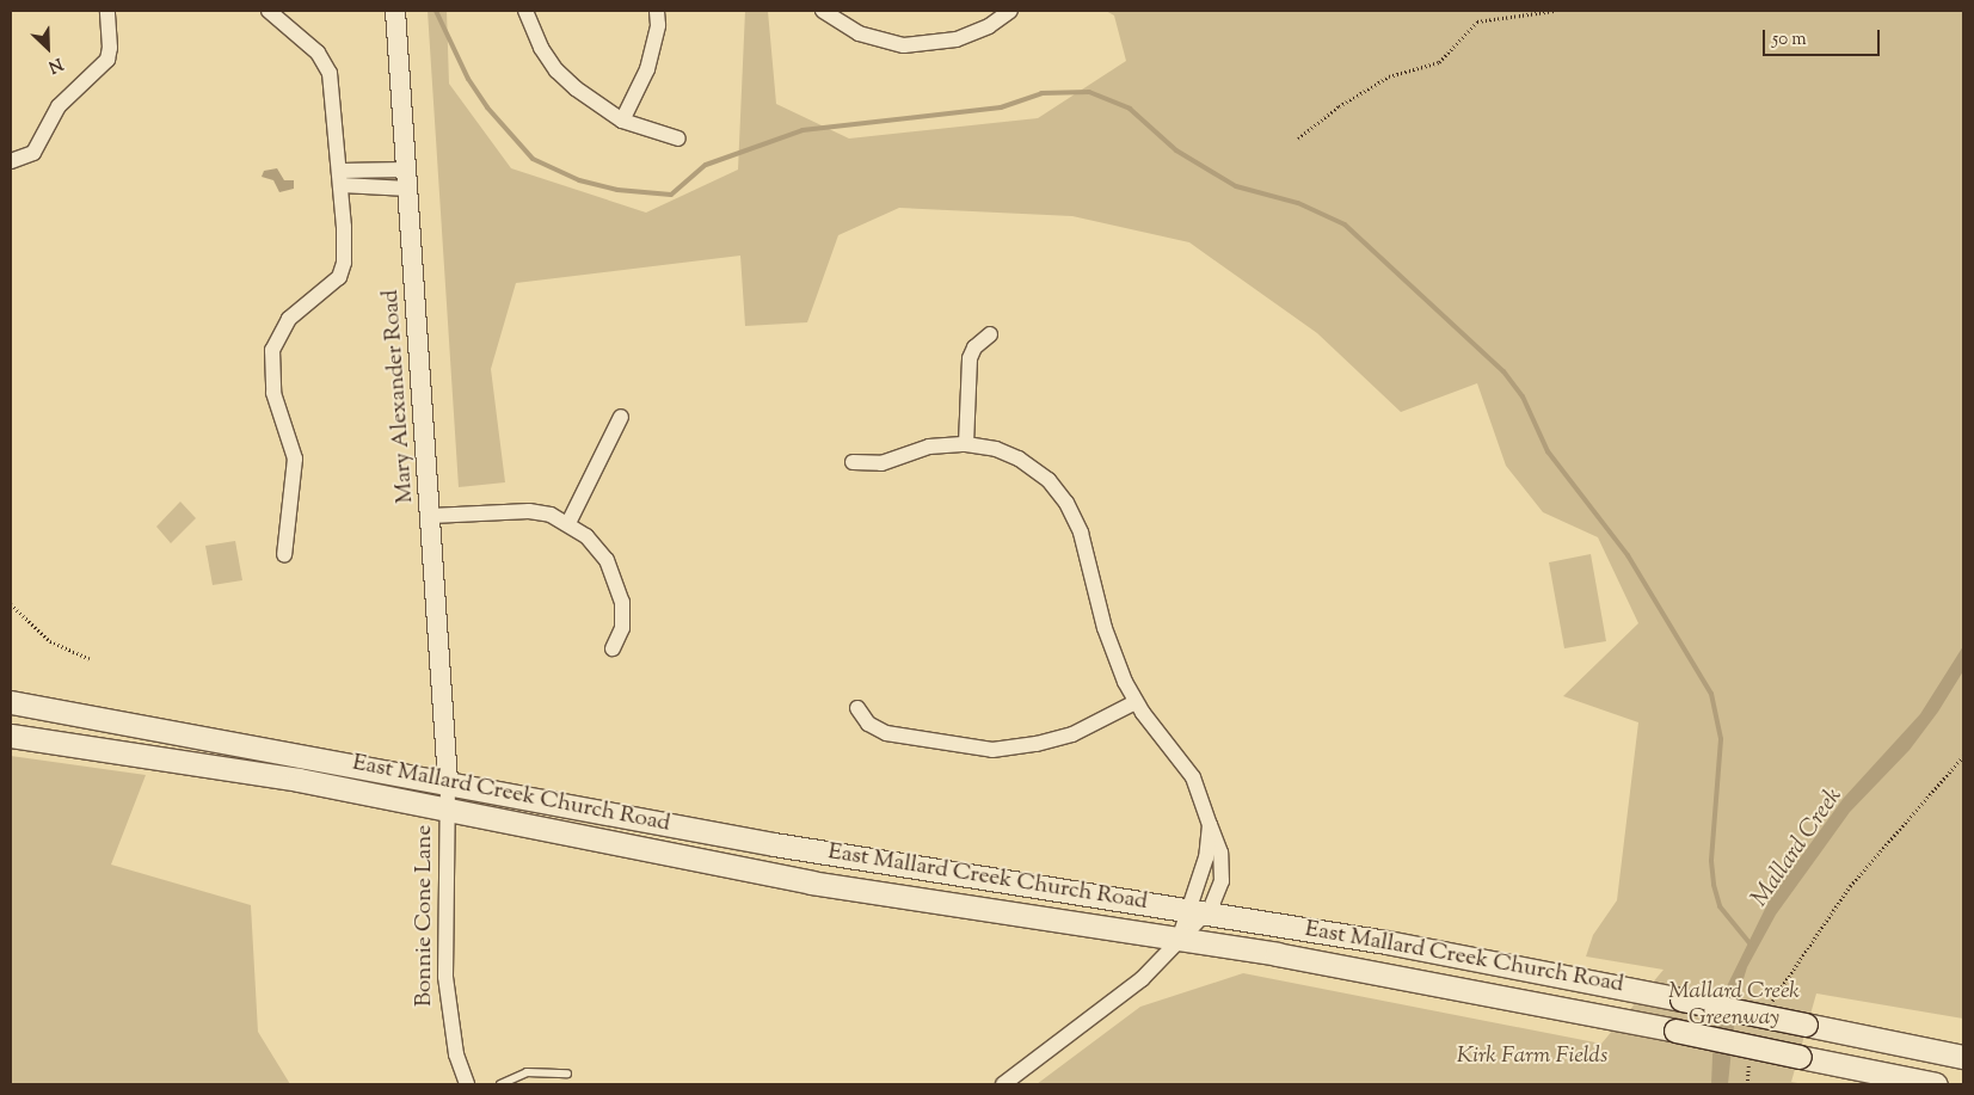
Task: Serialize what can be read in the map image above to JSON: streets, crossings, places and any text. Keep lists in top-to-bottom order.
{
  "streets": {
    "main road": ["East Mallard Creek Church Road"],
    "street": ["Mary Alexander Road", "Bonnie Cone Lane"]
  },
  "crossings": [
    ["Mary Alexander Road", "East Mallard Creek Church Road"],
    ["Mary Alexander Road", "Bonnie Cone Lane"],
    ["East Mallard Creek Church Road", "Bonnie Cone Lane"]
  ],
  "water": ["Mallard Creek"],
  "parks": ["Mallard Creek Greenway", "Kirk Farm Fields"],
  "scale_bar": "50 m",
  "north": "bottom right"
}
